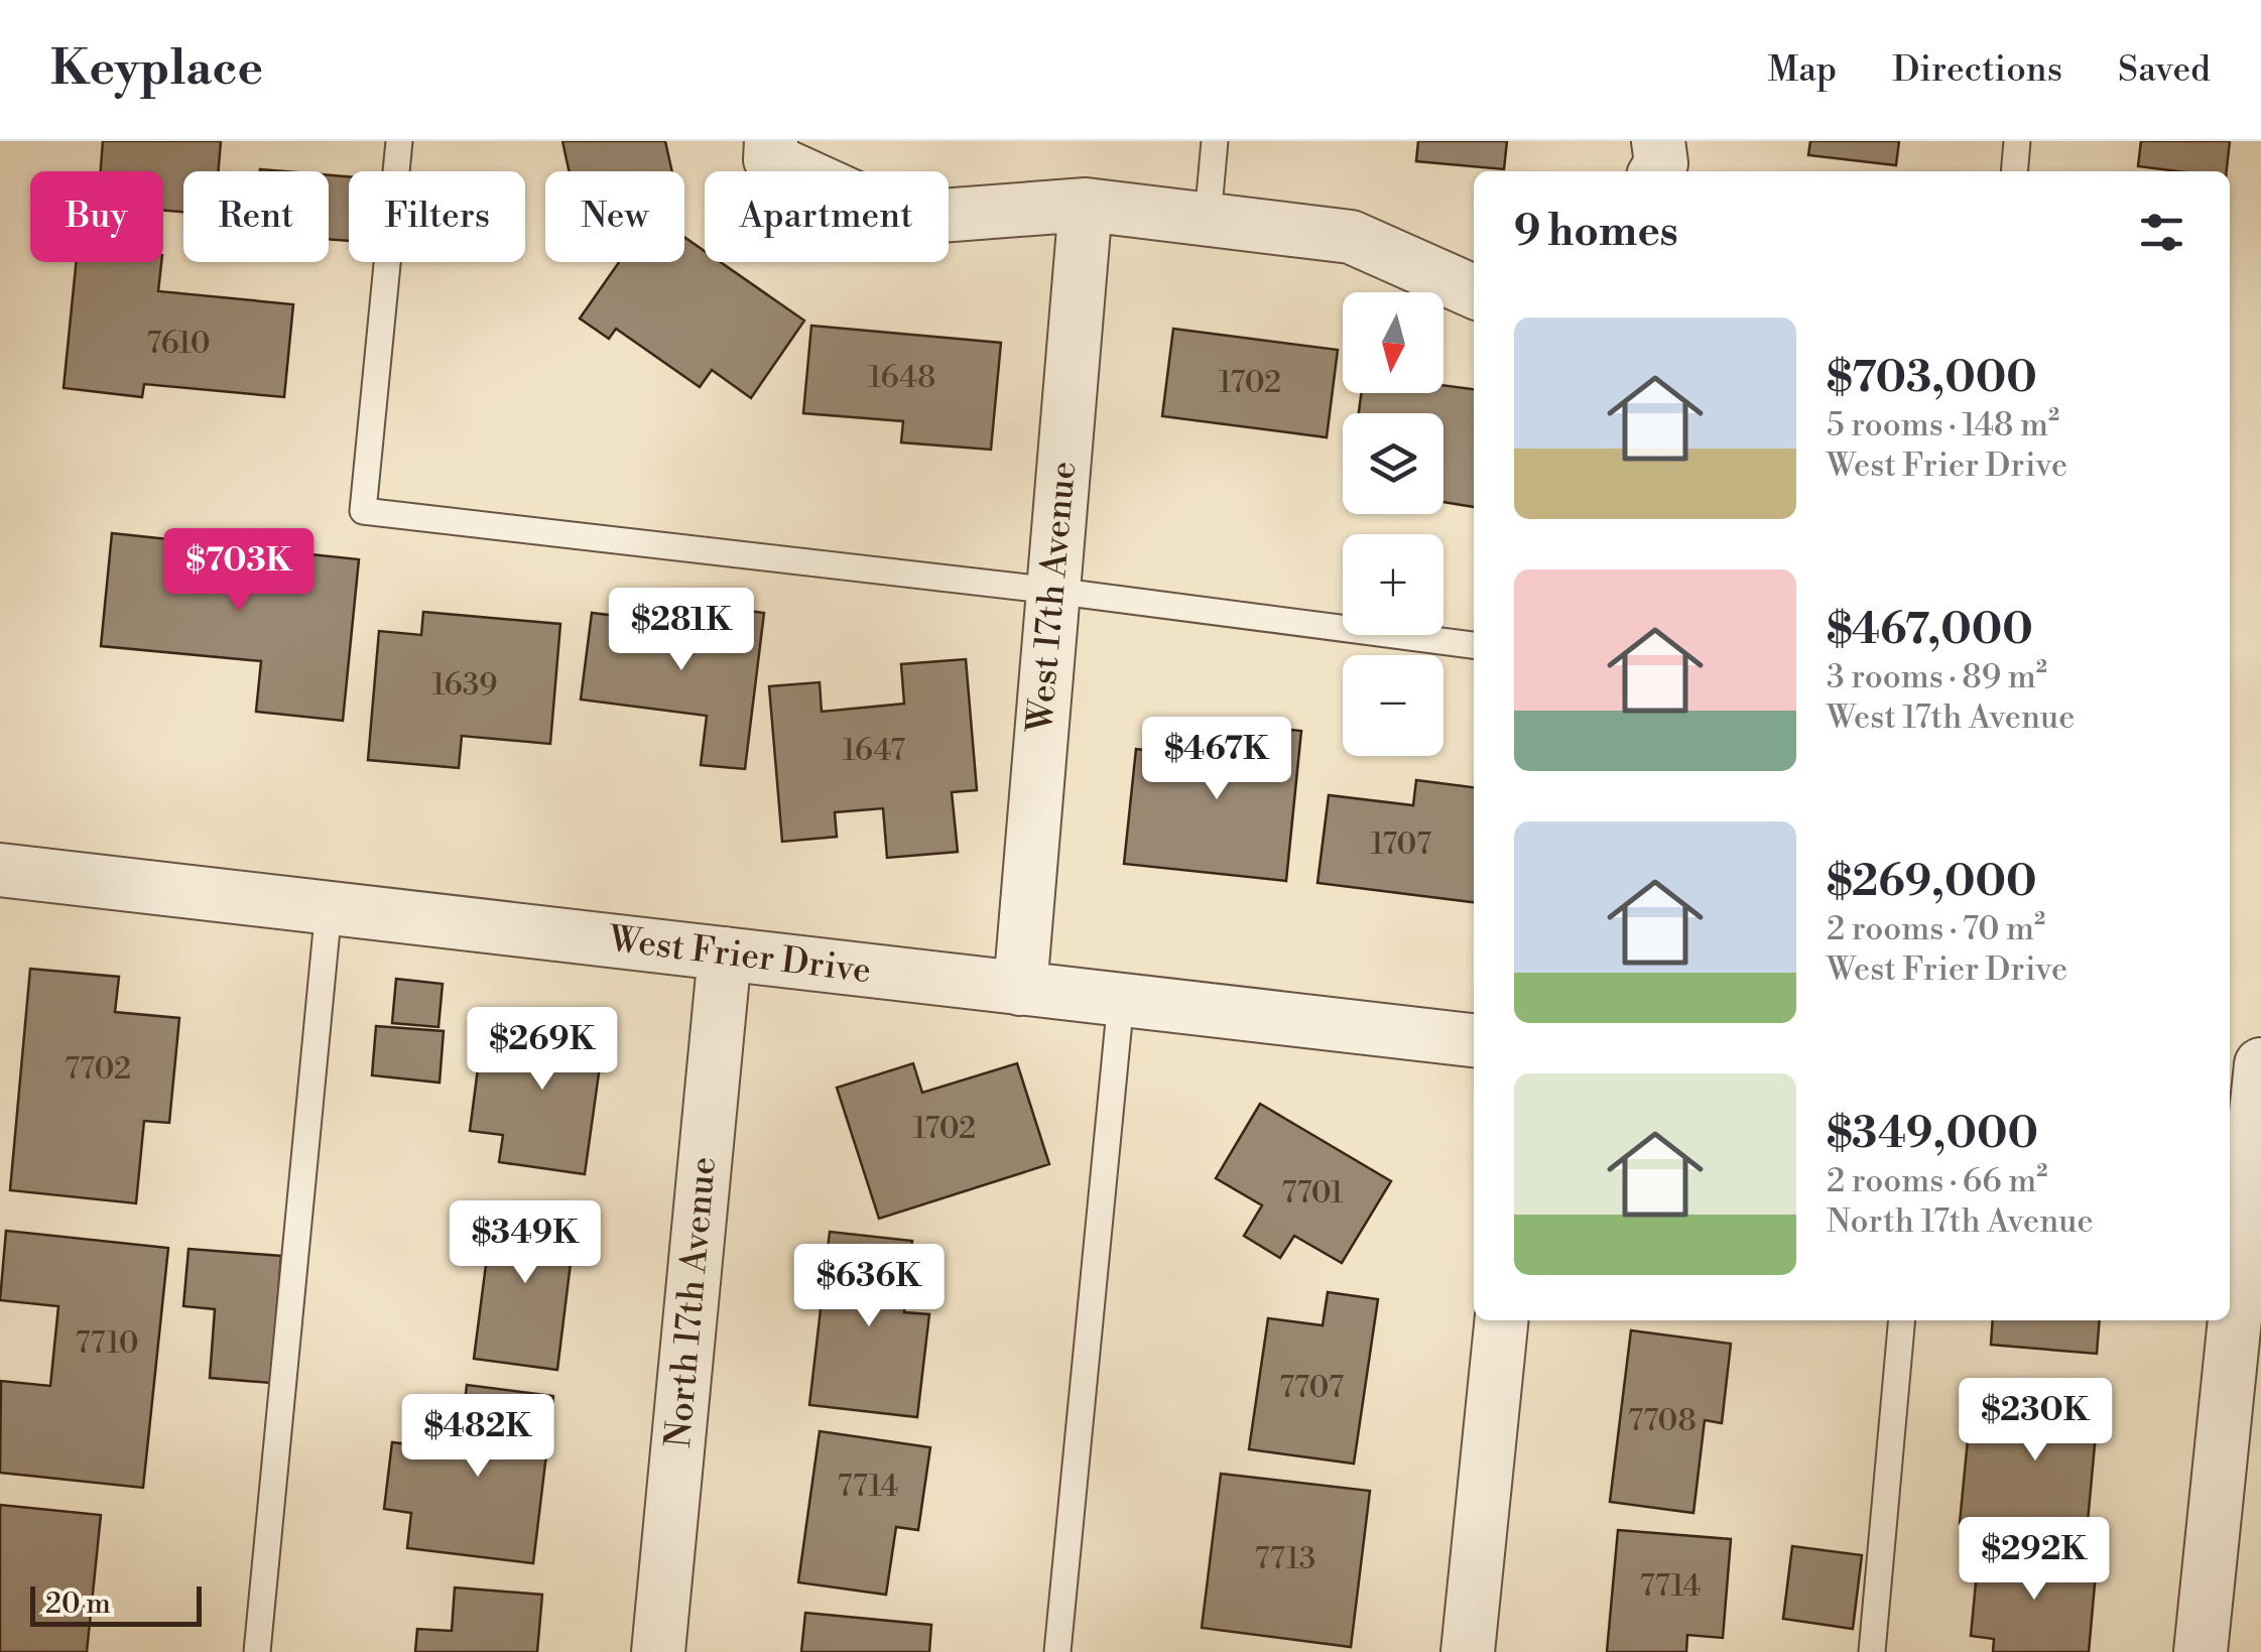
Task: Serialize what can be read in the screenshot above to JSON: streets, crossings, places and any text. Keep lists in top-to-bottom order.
{
  "streets": {
    "street": ["West 17th Avenue", "West Frier Drive", "North 17th Avenue"]
  },
  "crossings": [
    ["West 17th Avenue", "West Frier Drive"],
    ["West Frier Drive", "North 17th Avenue"]
  ],
  "house_numbers": [
    "7610",
    "1648",
    "1702",
    "1639",
    "1647",
    "1707",
    "7702",
    "1702",
    "7701",
    "7710",
    "7707",
    "7708",
    "7714",
    "7713",
    "7714"
  ],
  "scale_bar": "20 m",
  "north": "bottom",
  "page": {
    "header": "Keyplace",
    "nav": ["Map", "Directions", "Saved"],
    "chip": [
      "Buy",
      "Rent",
      "Filters",
      "New",
      "Apartment"
    ],
    "heading": "9 homes",
    "map_buttons": ["+", "−"],
    "list": [
      {
        "name": "$703,000",
        "note": "5 rooms · 148 m² · West Frier Drive"
      },
      {
        "name": "$467,000",
        "note": "3 rooms · 89 m² · West 17th Avenue"
      },
      {
        "name": "$269,000",
        "note": "2 rooms · 70 m² · West Frier Drive"
      },
      {
        "name": "$349,000",
        "note": "2 rooms · 66 m² · North 17th Avenue"
      }
    ],
    "price": [
      "$703K",
      "$281K",
      "$467K",
      "$269K",
      "$349K",
      "$636K",
      "$230K",
      "$482K",
      "$292K"
    ],
    "scale": "20 m"
  }
}
